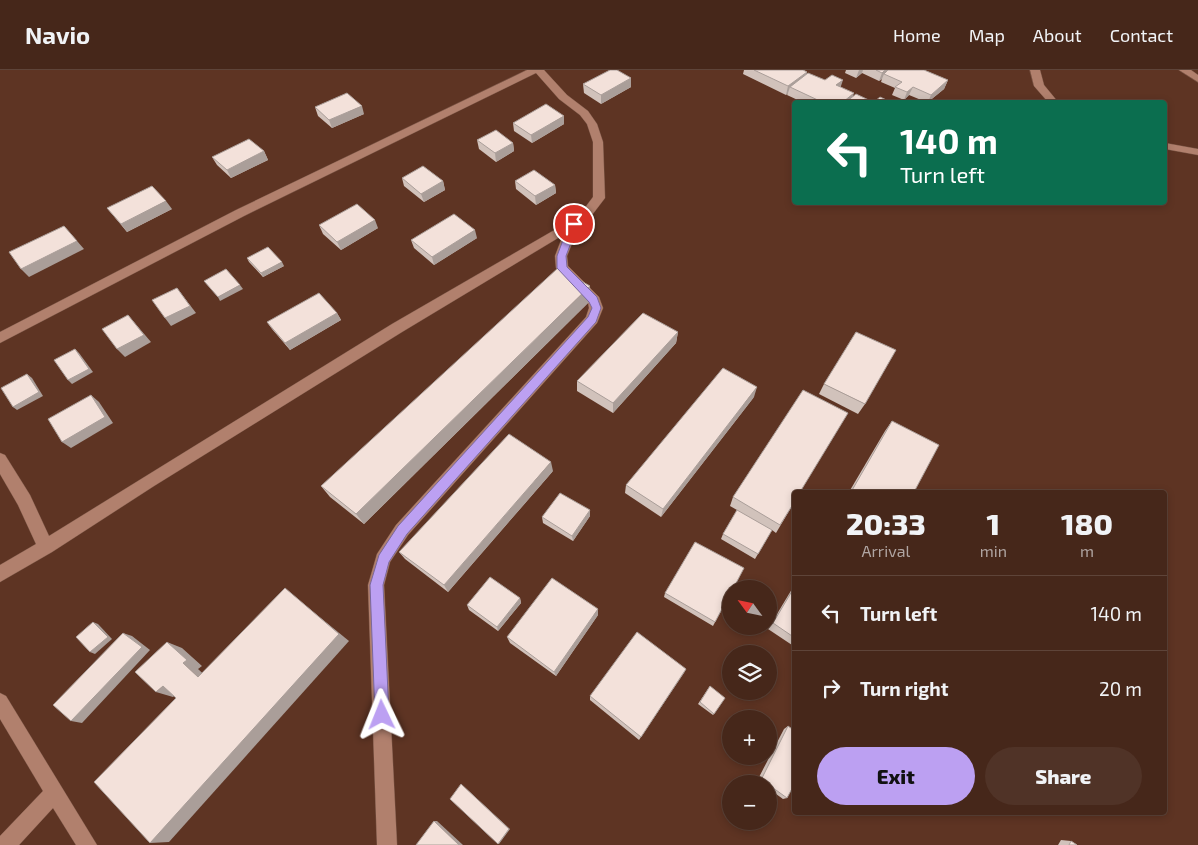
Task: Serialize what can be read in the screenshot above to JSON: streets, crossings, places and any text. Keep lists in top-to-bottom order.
{
  "north": "top left",
  "page": {
    "header": "Navio",
    "nav": [
      "Home",
      "Map",
      "About",
      "Contact"
    ],
    "turn": ["140 m", "Turn left"],
    "eta": [
      "20:33",
      "Arrival",
      "1",
      "min",
      "180",
      "m"
    ],
    "list": [
      {
        "name": "Turn left",
        "value": "140 m"
      },
      {
        "name": "Turn right",
        "value": "20 m"
      }
    ],
    "map_buttons": ["+", "−"],
    "buttons": ["Exit", "Share"]
  }
}
